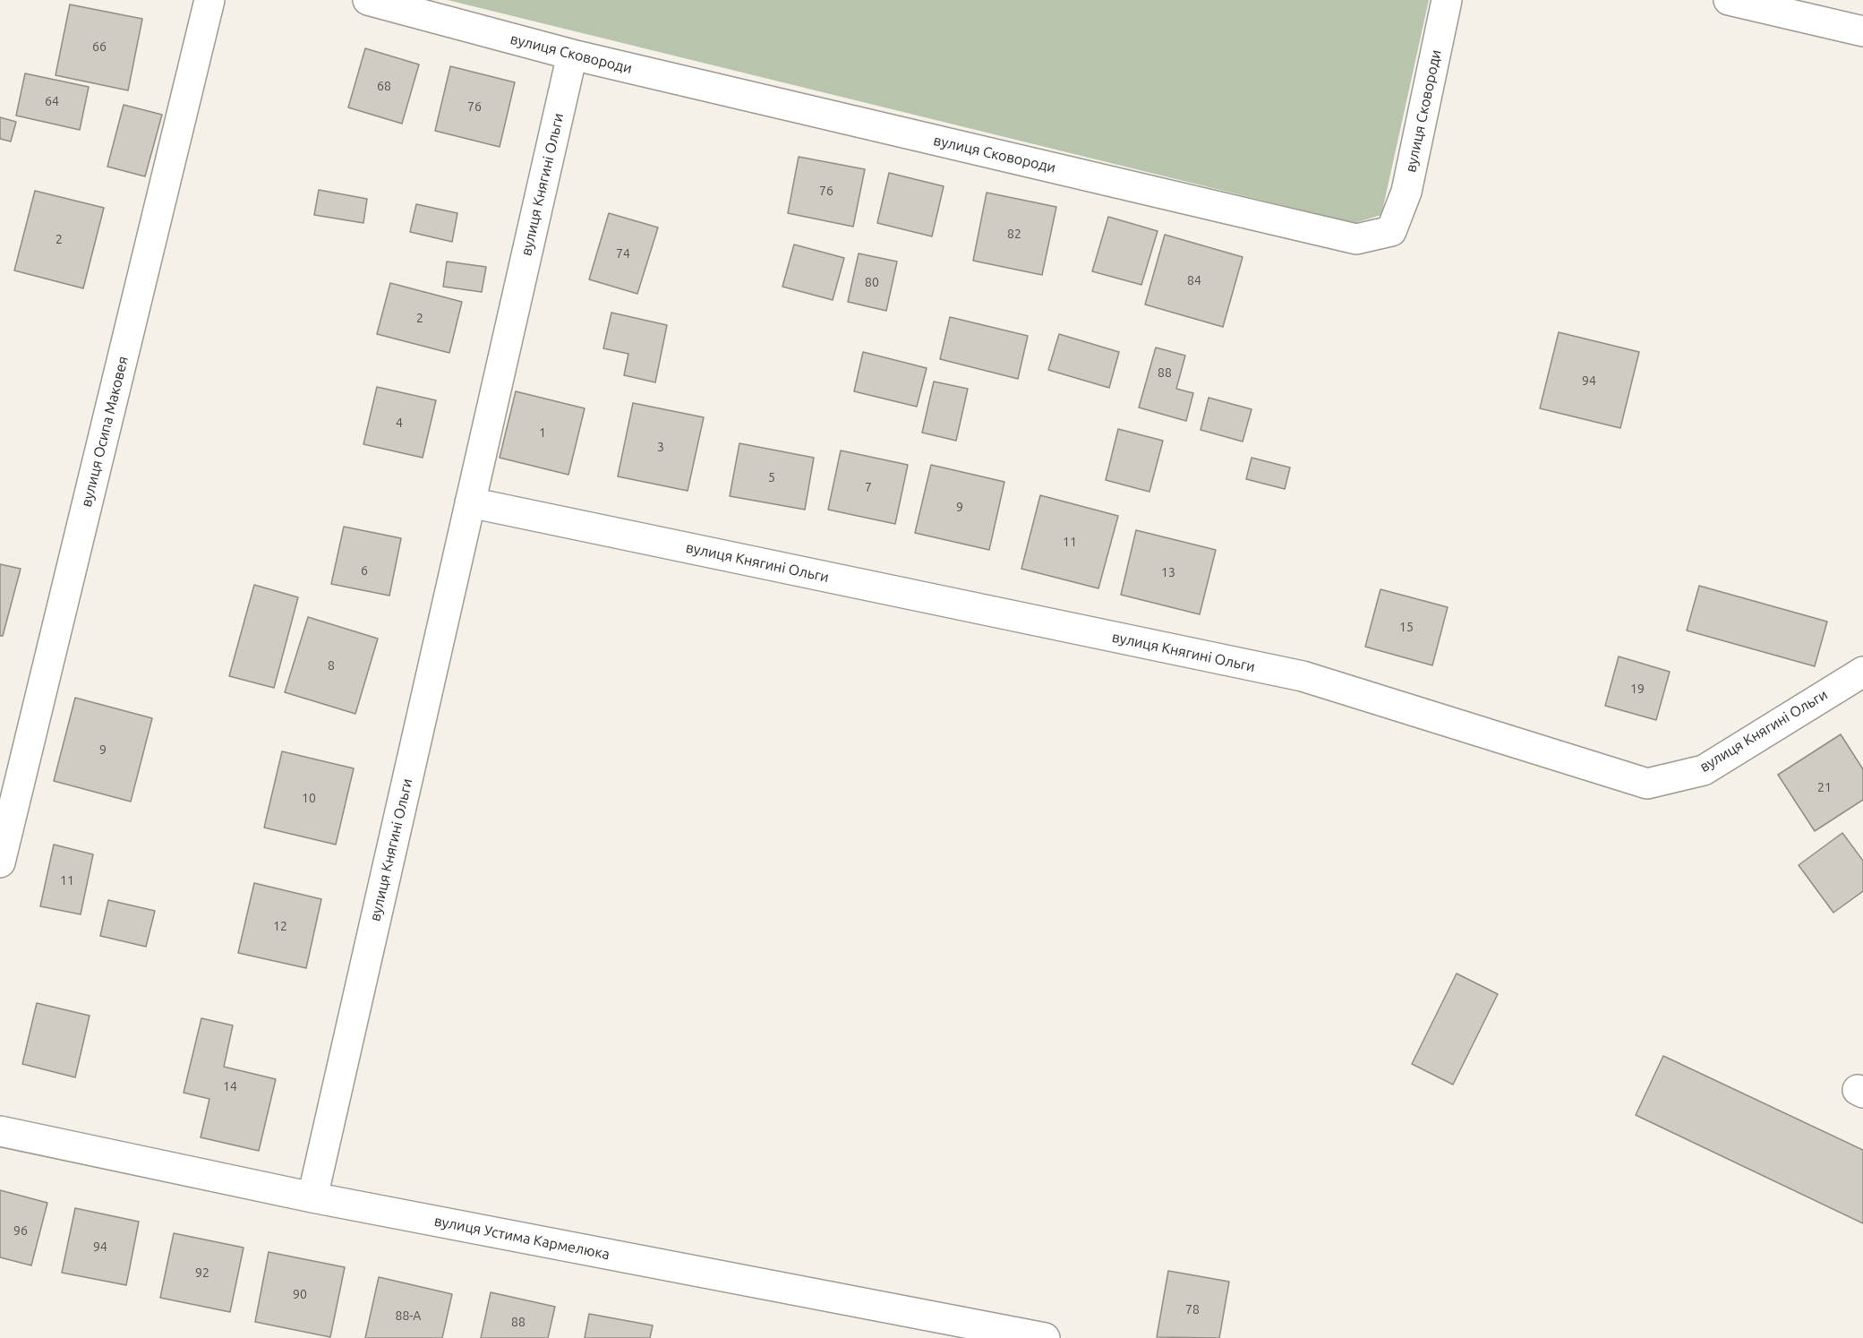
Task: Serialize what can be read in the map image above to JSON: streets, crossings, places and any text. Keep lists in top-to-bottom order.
{
  "streets": {
    "street": [
      "вулиця Сковороди",
      "вулиця Княгині Ольги",
      "вулиця Осипа Маковея",
      "вулиця Устима Кармелюка"
    ]
  },
  "crossings": [
    ["вулиця Сковороди", "вулиця Княгині Ольги"],
    ["вулиця Княгині Ольги", "вулиця Устима Кармелюка"]
  ],
  "house_numbers": [
    "66",
    "68",
    "64",
    "76",
    "76",
    "82",
    "2",
    "74",
    "84",
    "80",
    "2",
    "88",
    "94",
    "4",
    "1",
    "3",
    "5",
    "7",
    "9",
    "11",
    "6",
    "13",
    "15",
    "8",
    "19",
    "9",
    "21",
    "10",
    "11",
    "12",
    "14",
    "96",
    "94",
    "92",
    "90",
    "78",
    "88-А",
    "88"
  ]
}
